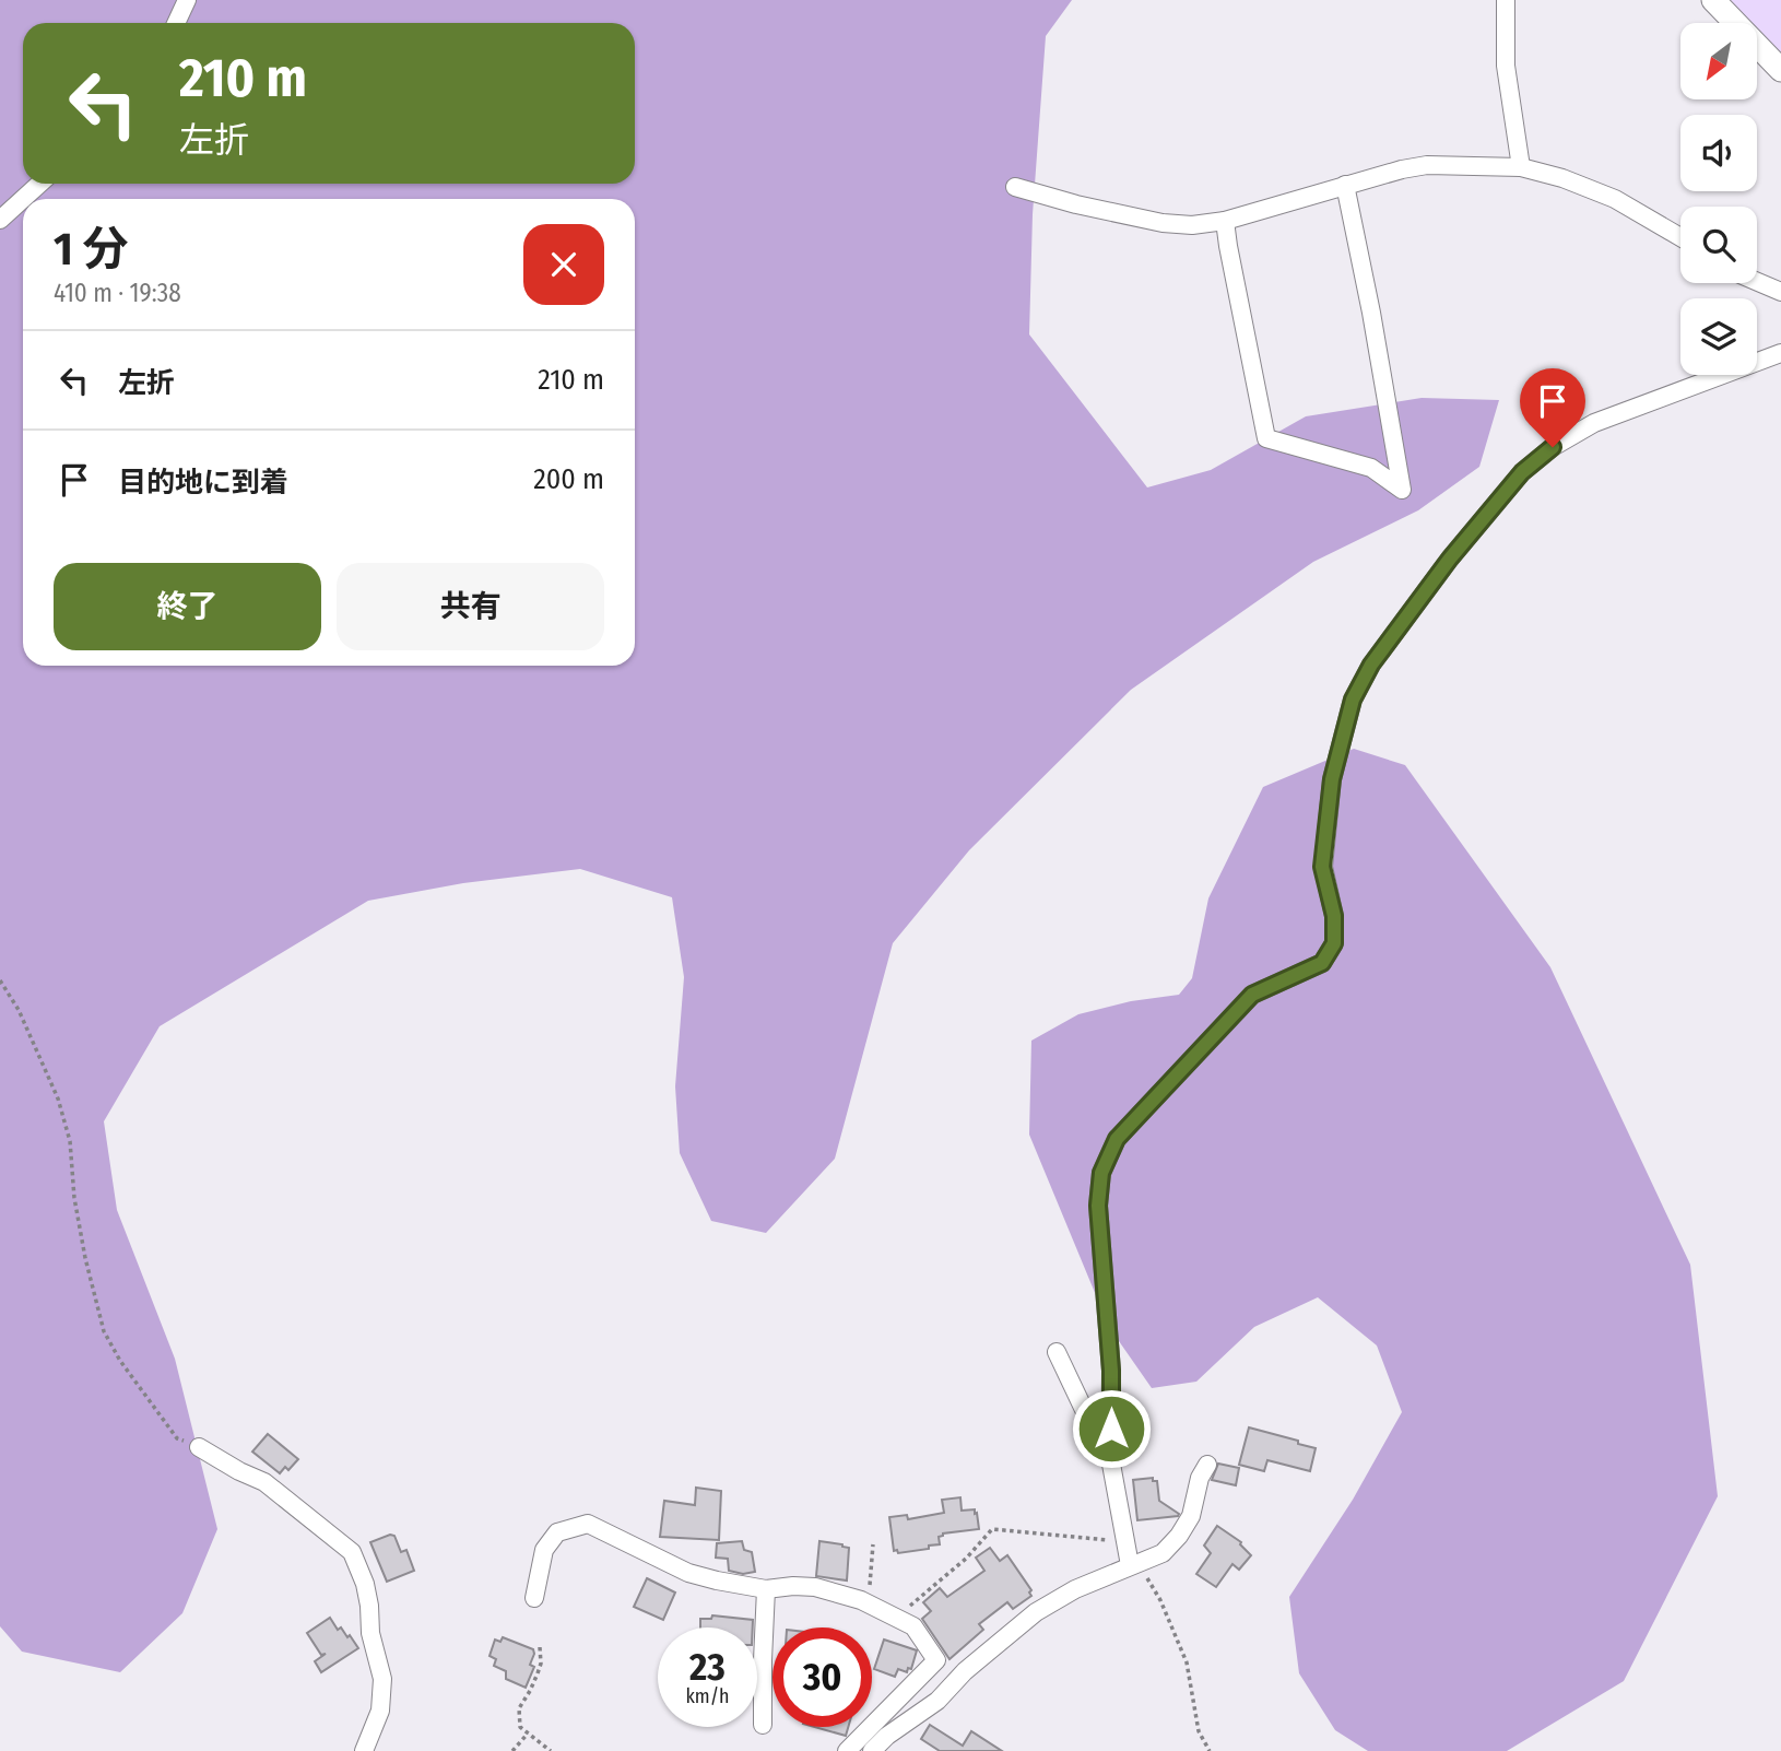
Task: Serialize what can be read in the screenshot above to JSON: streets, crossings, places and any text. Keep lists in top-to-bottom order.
{
  "north": "bottom left",
  "page": {
    "turn": ["210 m", "左折"],
    "heading": ["1 分", "410 m · 19:38"],
    "list": [
      {
        "name": "左折",
        "value": "210 m"
      },
      {
        "name": "目的地に到着",
        "value": "200 m"
      }
    ],
    "buttons": ["終了", "共有"],
    "speed": "23 km/h",
    "limit": "30"
  }
}
